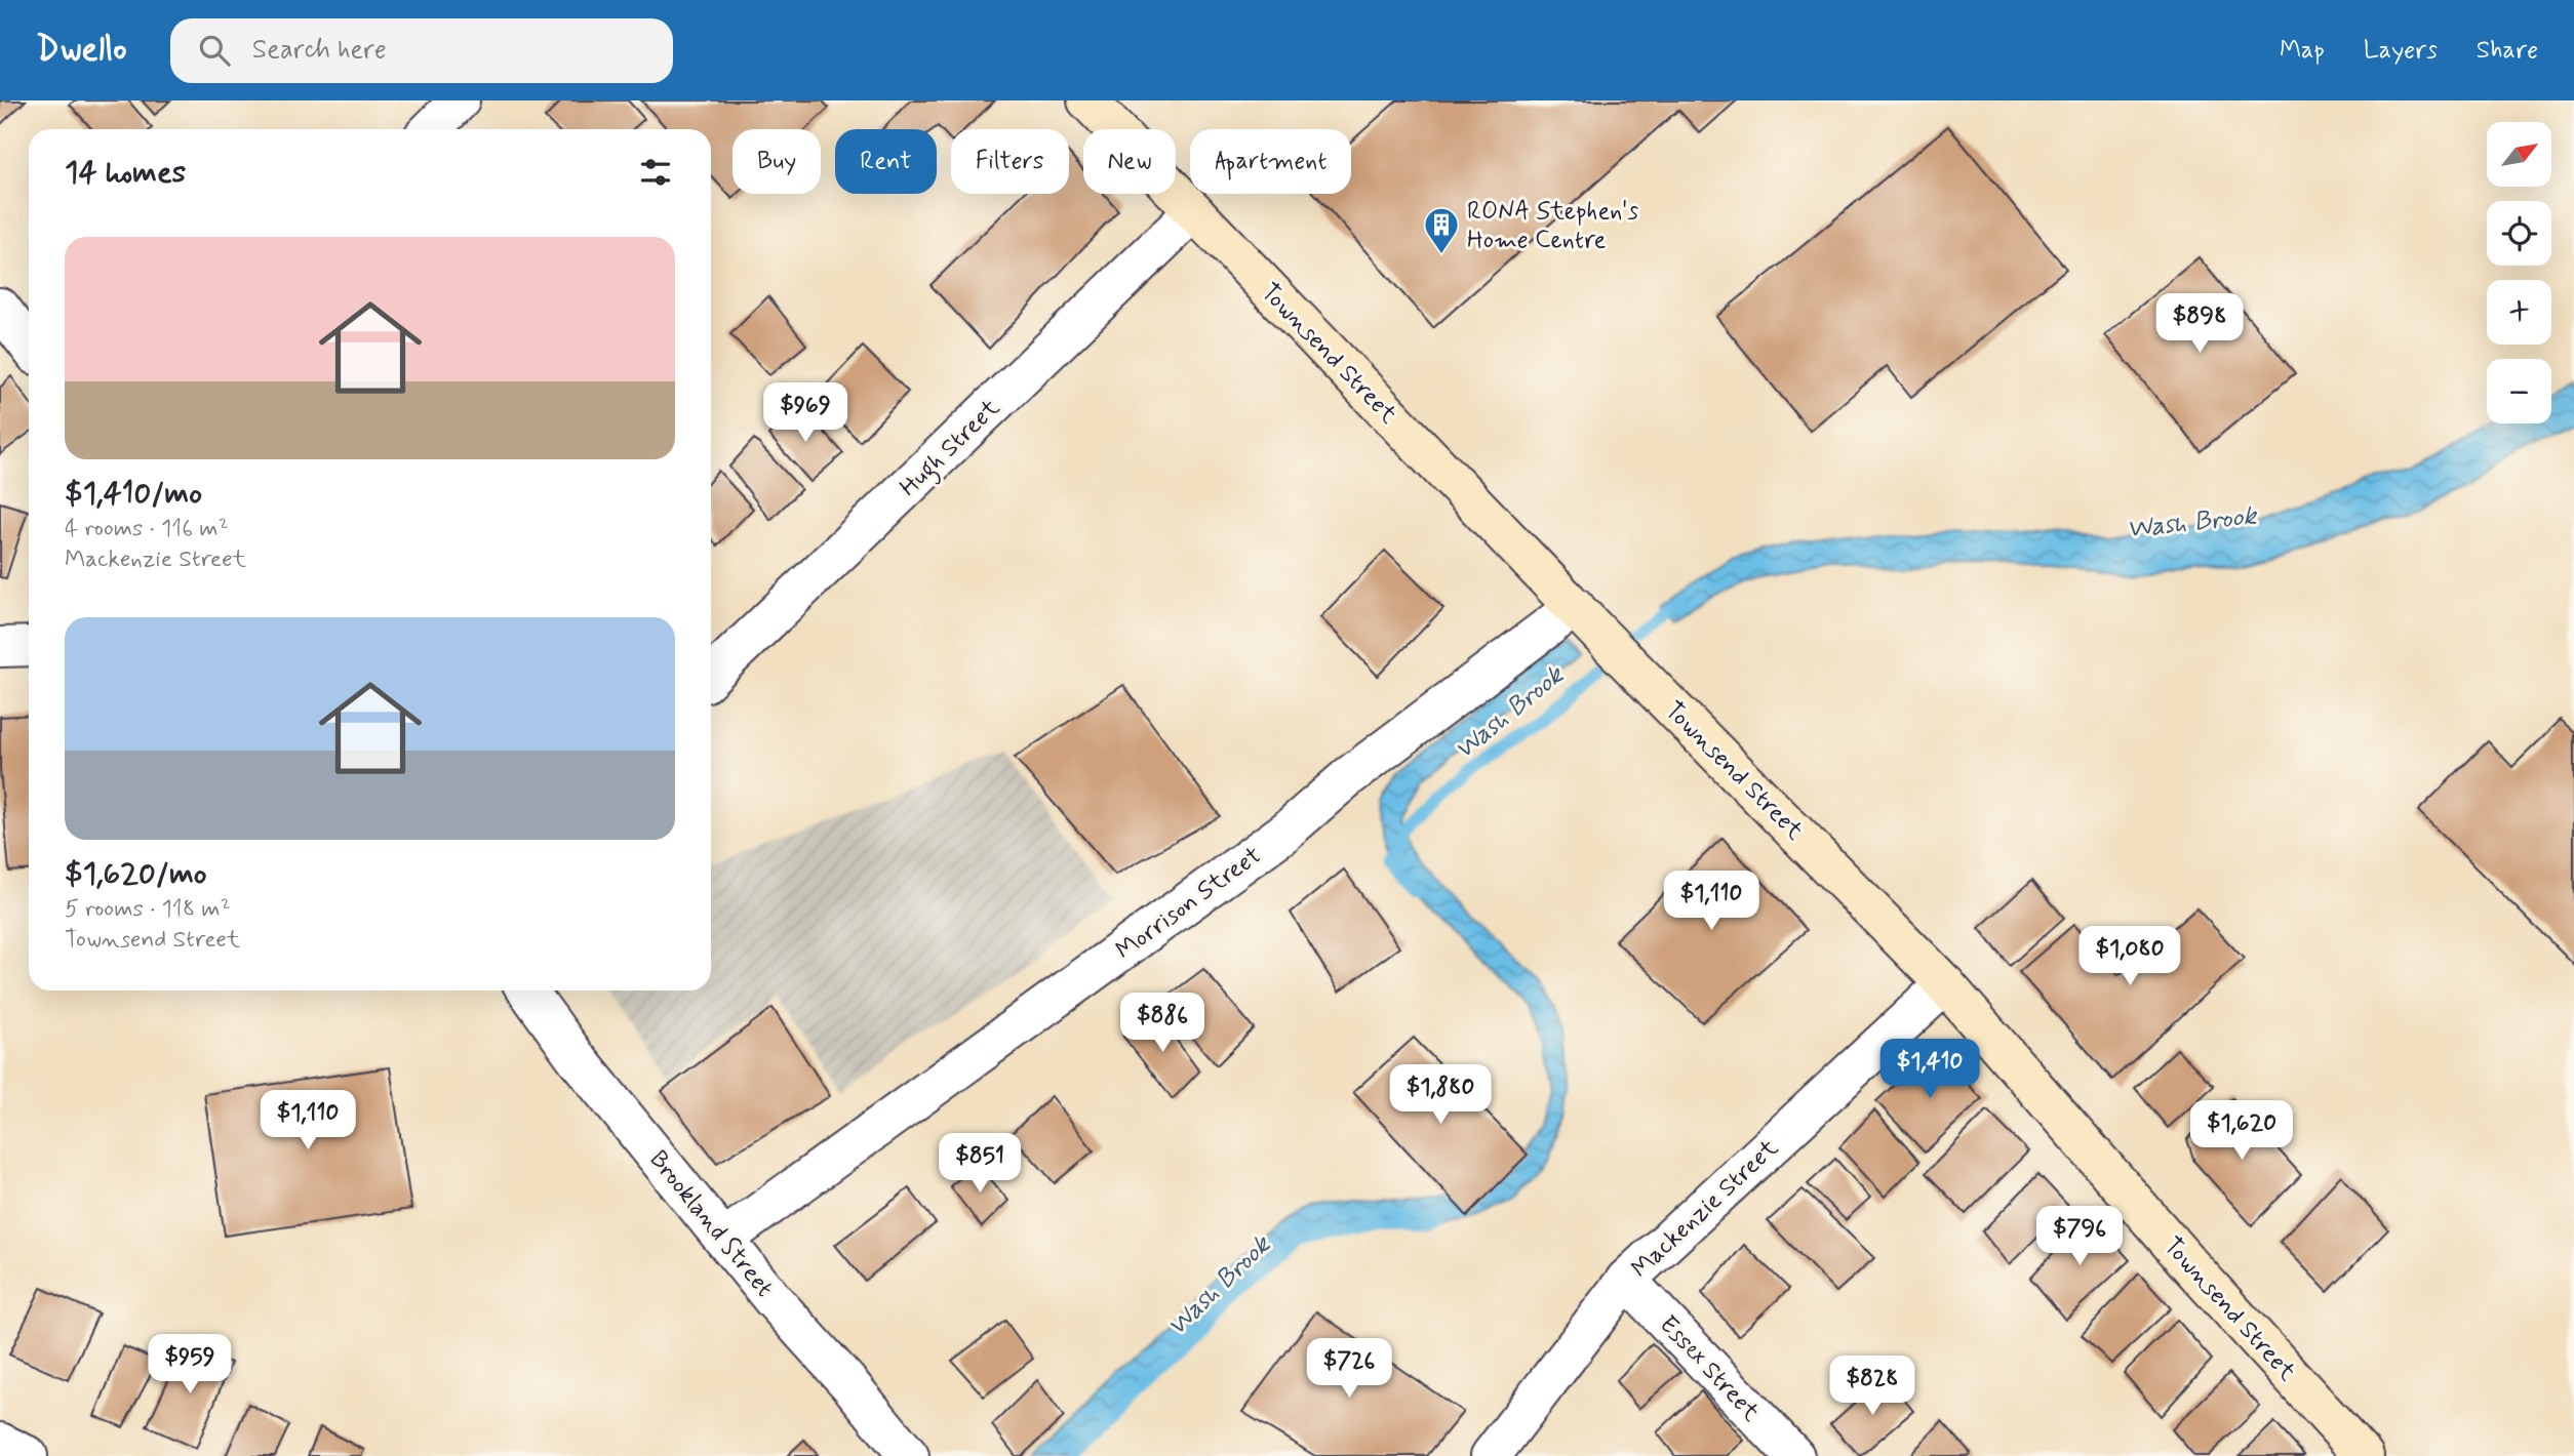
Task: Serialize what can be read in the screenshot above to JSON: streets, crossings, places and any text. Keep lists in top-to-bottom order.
{
  "streets": {
    "main road": ["Townsend Street"],
    "street": [
      "Hugh Street",
      "Morrison Street",
      "Mackenzie Street",
      "Brookland Street",
      "Essex Street"
    ]
  },
  "crossings": [
    ["Townsend Street", "Hugh Street"],
    ["Townsend Street", "Morrison Street"],
    ["Townsend Street", "Mackenzie Street"],
    ["Morrison Street", "Brookland Street"],
    ["Mackenzie Street", "Essex Street"]
  ],
  "water": ["Wash Brook"],
  "places": {
    "building": ["RONA Stephen's Home Centre"]
  },
  "north": "top right",
  "page": {
    "header": "Dwello",
    "search": "Search here",
    "nav": ["Map", "Layers", "Share"],
    "map_buttons": ["+", "−"],
    "chip": [
      "Buy",
      "Rent",
      "Filters",
      "New",
      "Apartment"
    ],
    "heading": "14 homes",
    "list": [
      {
        "name": "$1,410/mo",
        "note": "4 rooms · 116 m² · Mackenzie Street"
      },
      {
        "name": "$1,620/mo",
        "note": "5 rooms · 118 m² · Townsend Street"
      }
    ],
    "price": [
      "$898",
      "$969",
      "$1,110",
      "$1,080",
      "$886",
      "$1,410",
      "$1,880",
      "$1,110",
      "$1,620",
      "$851",
      "$796",
      "$959",
      "$726",
      "$828"
    ]
  }
}
